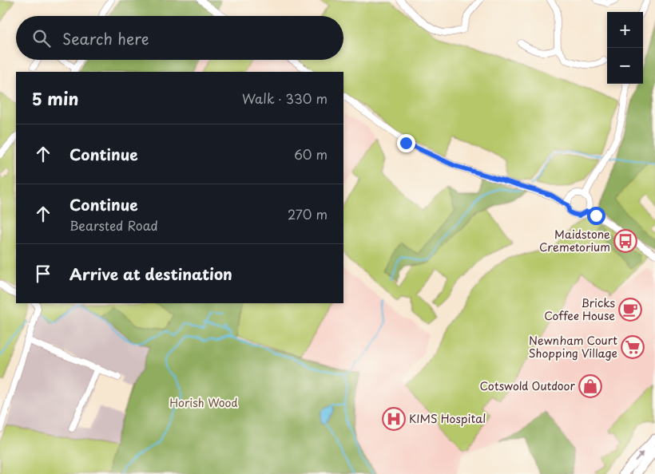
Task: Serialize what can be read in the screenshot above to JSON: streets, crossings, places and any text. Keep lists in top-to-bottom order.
{
  "parks": ["Horish Wood"],
  "places": {
    "bus stop": ["Maidstone Cremetorium"],
    "cafe": ["Bricks Coffee House"],
    "supermarket": ["Newnham Court Shopping Village"],
    "shop": ["Cotswold Outdoor"],
    "hospital": ["KIMS Hospital"]
  },
  "page": {
    "map_buttons": ["+", "−"],
    "search": "Search here",
    "heading": ["5 min", "Walk · 330 m"],
    "list": [
      ["Continue", "60 m"],
      ["Continue", "Bearsted Road", "270 m"],
      "Arrive at destination"
    ]
  }
}
